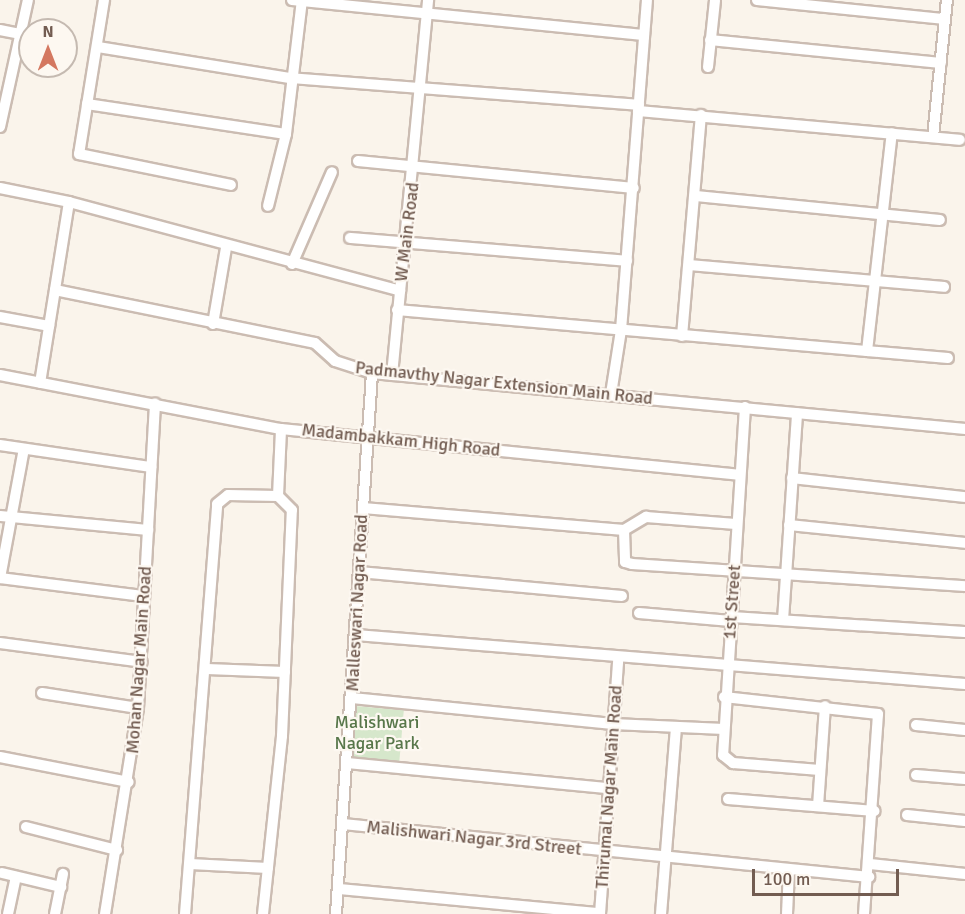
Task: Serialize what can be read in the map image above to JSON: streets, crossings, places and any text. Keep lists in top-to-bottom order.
{
  "streets": {
    "street": [
      "W Main Road",
      "Padmavthy Nagar Extension Main Road",
      "Madambakkam High Road",
      "1st Street",
      "Malleswari Nagar Road",
      "Mohan Nagar Main Road",
      "Thirumal Nagar Main Road",
      "Malishwari Nagar 3rd Street"
    ]
  },
  "crossings": [
    ["W Main Road", "Padmavthy Nagar Extension Main Road"],
    ["Padmavthy Nagar Extension Main Road", "Malleswari Nagar Road"],
    ["Madambakkam High Road", "1st Street"],
    ["Madambakkam High Road", "Malleswari Nagar Road"],
    ["Madambakkam High Road", "Mohan Nagar Main Road"],
    ["Malleswari Nagar Road", "Malishwari Nagar 3rd Street"],
    ["Thirumal Nagar Main Road", "Malishwari Nagar 3rd Street"]
  ],
  "parks": ["Malishwari Nagar Park"],
  "scale_bar": "100 m",
  "north": "top"
}
